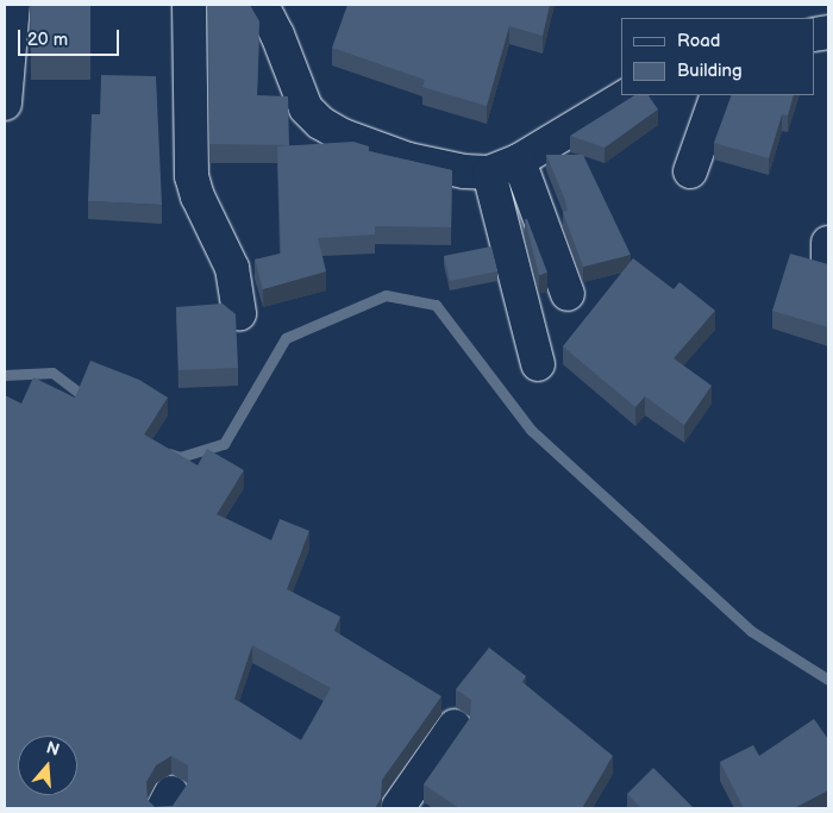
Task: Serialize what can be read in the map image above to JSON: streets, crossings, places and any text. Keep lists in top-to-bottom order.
{
  "legend": ["Road", "Building"],
  "scale_bar": "20 m",
  "north": "top"
}
